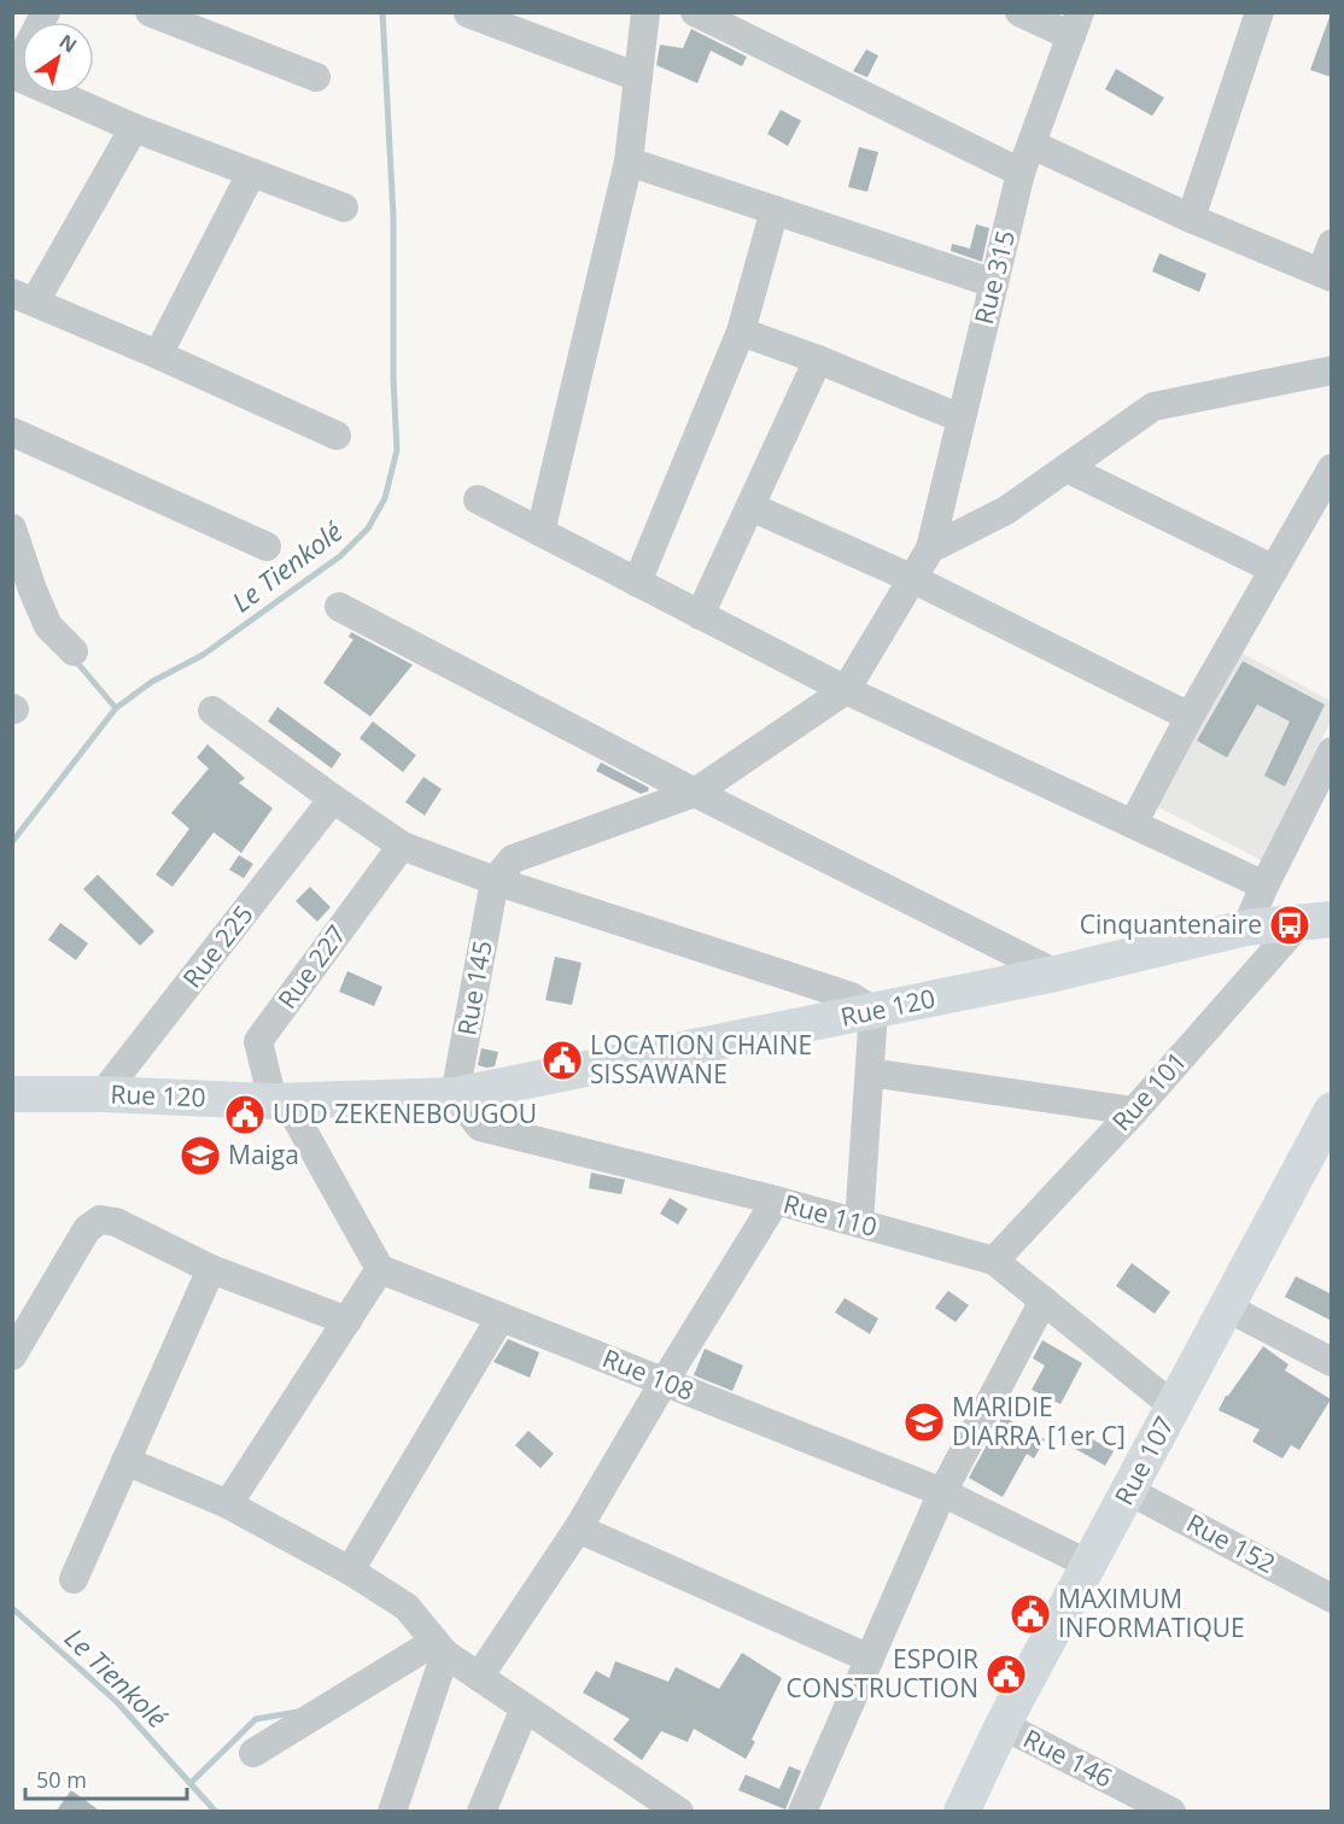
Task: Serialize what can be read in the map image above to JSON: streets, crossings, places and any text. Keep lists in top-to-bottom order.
{
  "streets": {
    "main road": ["Rue 120", "Rue 107"],
    "street": [
      "Rue 315",
      "Rue 225",
      "Rue 227",
      "Rue 145",
      "Rue 101",
      "Rue 110",
      "Rue 108",
      "Rue 152",
      "Rue 146"
    ]
  },
  "crossings": [
    ["Rue 225", "Rue 120"],
    ["Rue 227", "Rue 120"],
    ["Rue 145", "Rue 120"],
    ["Rue 145", "Rue 110"],
    ["Rue 120", "Rue 101"],
    ["Rue 120", "Rue 110"],
    ["Rue 101", "Rue 110"],
    ["Rue 110", "Rue 107"],
    ["Rue 108", "Rue 107"],
    ["Rue 107", "Rue 152"],
    ["Rue 107", "Rue 146"]
  ],
  "water": ["Le Tienkolé"],
  "places": {
    "bus stop": ["Cinquantenaire"],
    "public building": [
      "LOCATION CHAINE SISSAWANE",
      "UDD ZEKENEBOUGOU",
      "MAXIMUM INFORMATIQUE",
      "ESPOIR CONSTRUCTION"
    ],
    "school or university": ["Maiga", "MARIDIE DIARRA [1er C]"]
  },
  "scale_bar": "50 m",
  "north": "top right"
}
